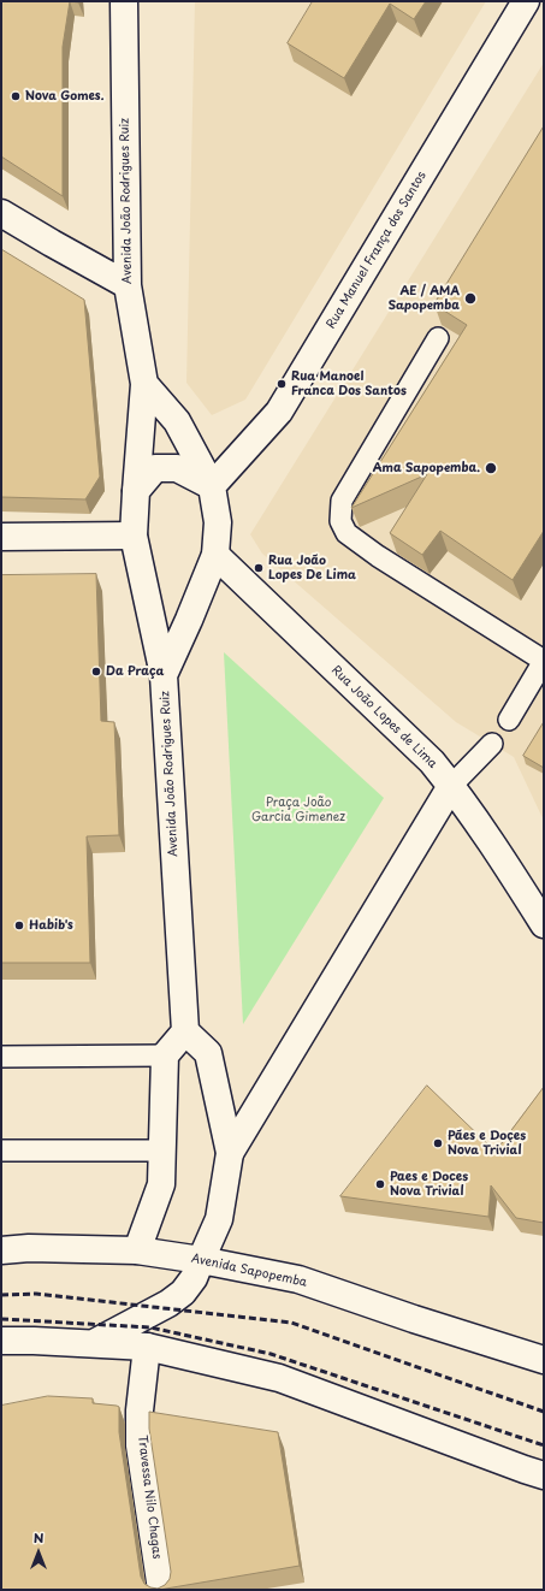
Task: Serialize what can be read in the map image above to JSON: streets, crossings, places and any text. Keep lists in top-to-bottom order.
{
  "streets": {
    "street": [
      "Avenida João Rodrigues Ruiz",
      "Rua Manuel França dos Santos",
      "Rua João Lopes de Lima",
      "Avenida Sapopemba",
      "Travessa Nilo Chagas"
    ]
  },
  "parks": ["Praça João Garcia Gimenez"],
  "places": [
    "Nova Gomes.",
    "AE / AMA Sapopemba",
    "Rua Manoel Franca Dos Santos",
    "Ama Sapopemba.",
    "Rua João Lopes De Lima",
    "Da Praça",
    "Habib's",
    "Pães e Doçes Nova Trivial",
    "Paes e Doces Nova Trivial"
  ],
  "north": "top"
}
